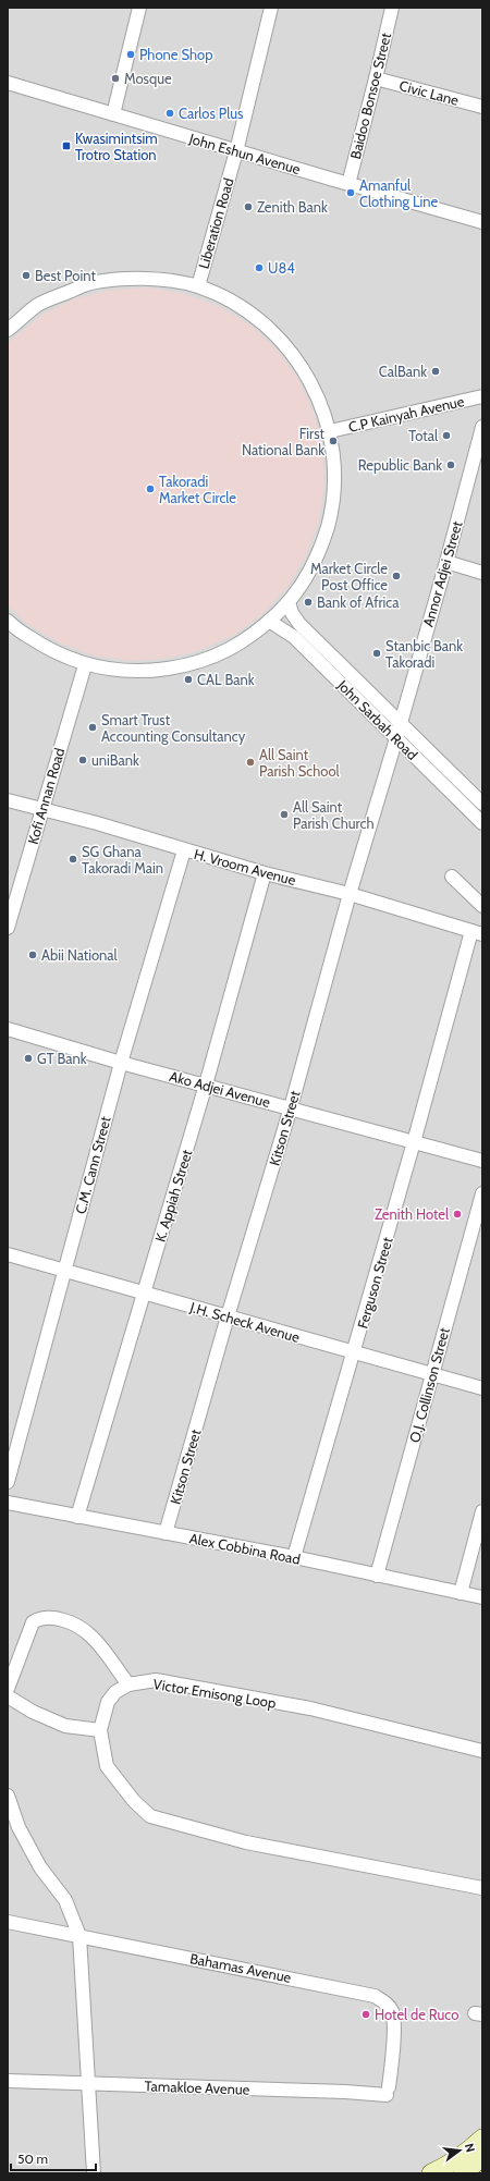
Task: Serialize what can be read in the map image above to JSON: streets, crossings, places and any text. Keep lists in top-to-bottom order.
{
  "streets": {
    "street": [
      "Civic Lane",
      "Baidoo Bonsoe Street",
      "John Eshun Avenue",
      "Liberation Road",
      "C.P Kainyah Avenue",
      "Annor Adjei Street",
      "John Sarbah Road",
      "Kofi Annan Road",
      "H. Vroom Avenue",
      "Ako Adjei Avenue",
      "Kitson Street",
      "C.M. Cann Street",
      "K. Appiah Street",
      "Ferguson Street",
      "J.H. Scheck Avenue",
      "O.J. Collinson Street",
      "Alex Cobbina Road",
      "Victor Emisong Loop",
      "Bahamas Avenue",
      "Tamakloe Avenue"
    ]
  },
  "crossings": [
    ["Civic Lane", "Baidoo Bonsoe Street"],
    ["Baidoo Bonsoe Street", "John Eshun Avenue"],
    ["John Eshun Avenue", "Liberation Road"],
    ["Annor Adjei Street", "John Sarbah Road"],
    ["Annor Adjei Street", "Kitson Street"],
    ["John Sarbah Road", "Kitson Street"],
    ["Kofi Annan Road", "H. Vroom Avenue"],
    ["H. Vroom Avenue", "Kitson Street"],
    ["H. Vroom Avenue", "C.M. Cann Street"],
    ["H. Vroom Avenue", "K. Appiah Street"],
    ["H. Vroom Avenue", "Ferguson Street"],
    ["Ako Adjei Avenue", "Kitson Street"],
    ["Ako Adjei Avenue", "C.M. Cann Street"],
    ["Ako Adjei Avenue", "K. Appiah Street"],
    ["Ako Adjei Avenue", "Ferguson Street"],
    ["Kitson Street", "J.H. Scheck Avenue"],
    ["Kitson Street", "Alex Cobbina Road"],
    ["C.M. Cann Street", "J.H. Scheck Avenue"],
    ["K. Appiah Street", "J.H. Scheck Avenue"],
    ["K. Appiah Street", "Alex Cobbina Road"],
    ["Ferguson Street", "J.H. Scheck Avenue"],
    ["Ferguson Street", "Alex Cobbina Road"],
    ["J.H. Scheck Avenue", "O.J. Collinson Street"],
    ["O.J. Collinson Street", "Alex Cobbina Road"],
    ["Bahamas Avenue", "Tamakloe Avenue"]
  ],
  "places": {
    "other": [
      "Phone Shop",
      "Mosque",
      "Carlos Plus",
      "Amanful Clothing Line",
      "Zenith Bank",
      "U84",
      "Best Point",
      "CalBank",
      "Total",
      "First National Bank",
      "Republic Bank",
      "Takoradi Market Circle",
      "Market Circle Post Office",
      "Bank of Africa",
      "Stanbic Bank Takoradi",
      "CAL Bank",
      "Smart Trust Accounting Consultancy",
      "uniBank",
      "All Saint Parish School",
      "All Saint Parish Church",
      "SG Ghana Takoradi Main",
      "Abii National",
      "GT Bank",
      "Zenith Hotel",
      "Hotel de Ruco"
    ],
    "transit": ["Kwasimintsim Trotro Station"]
  },
  "scale_bar": "50 m",
  "north": "right"
}
